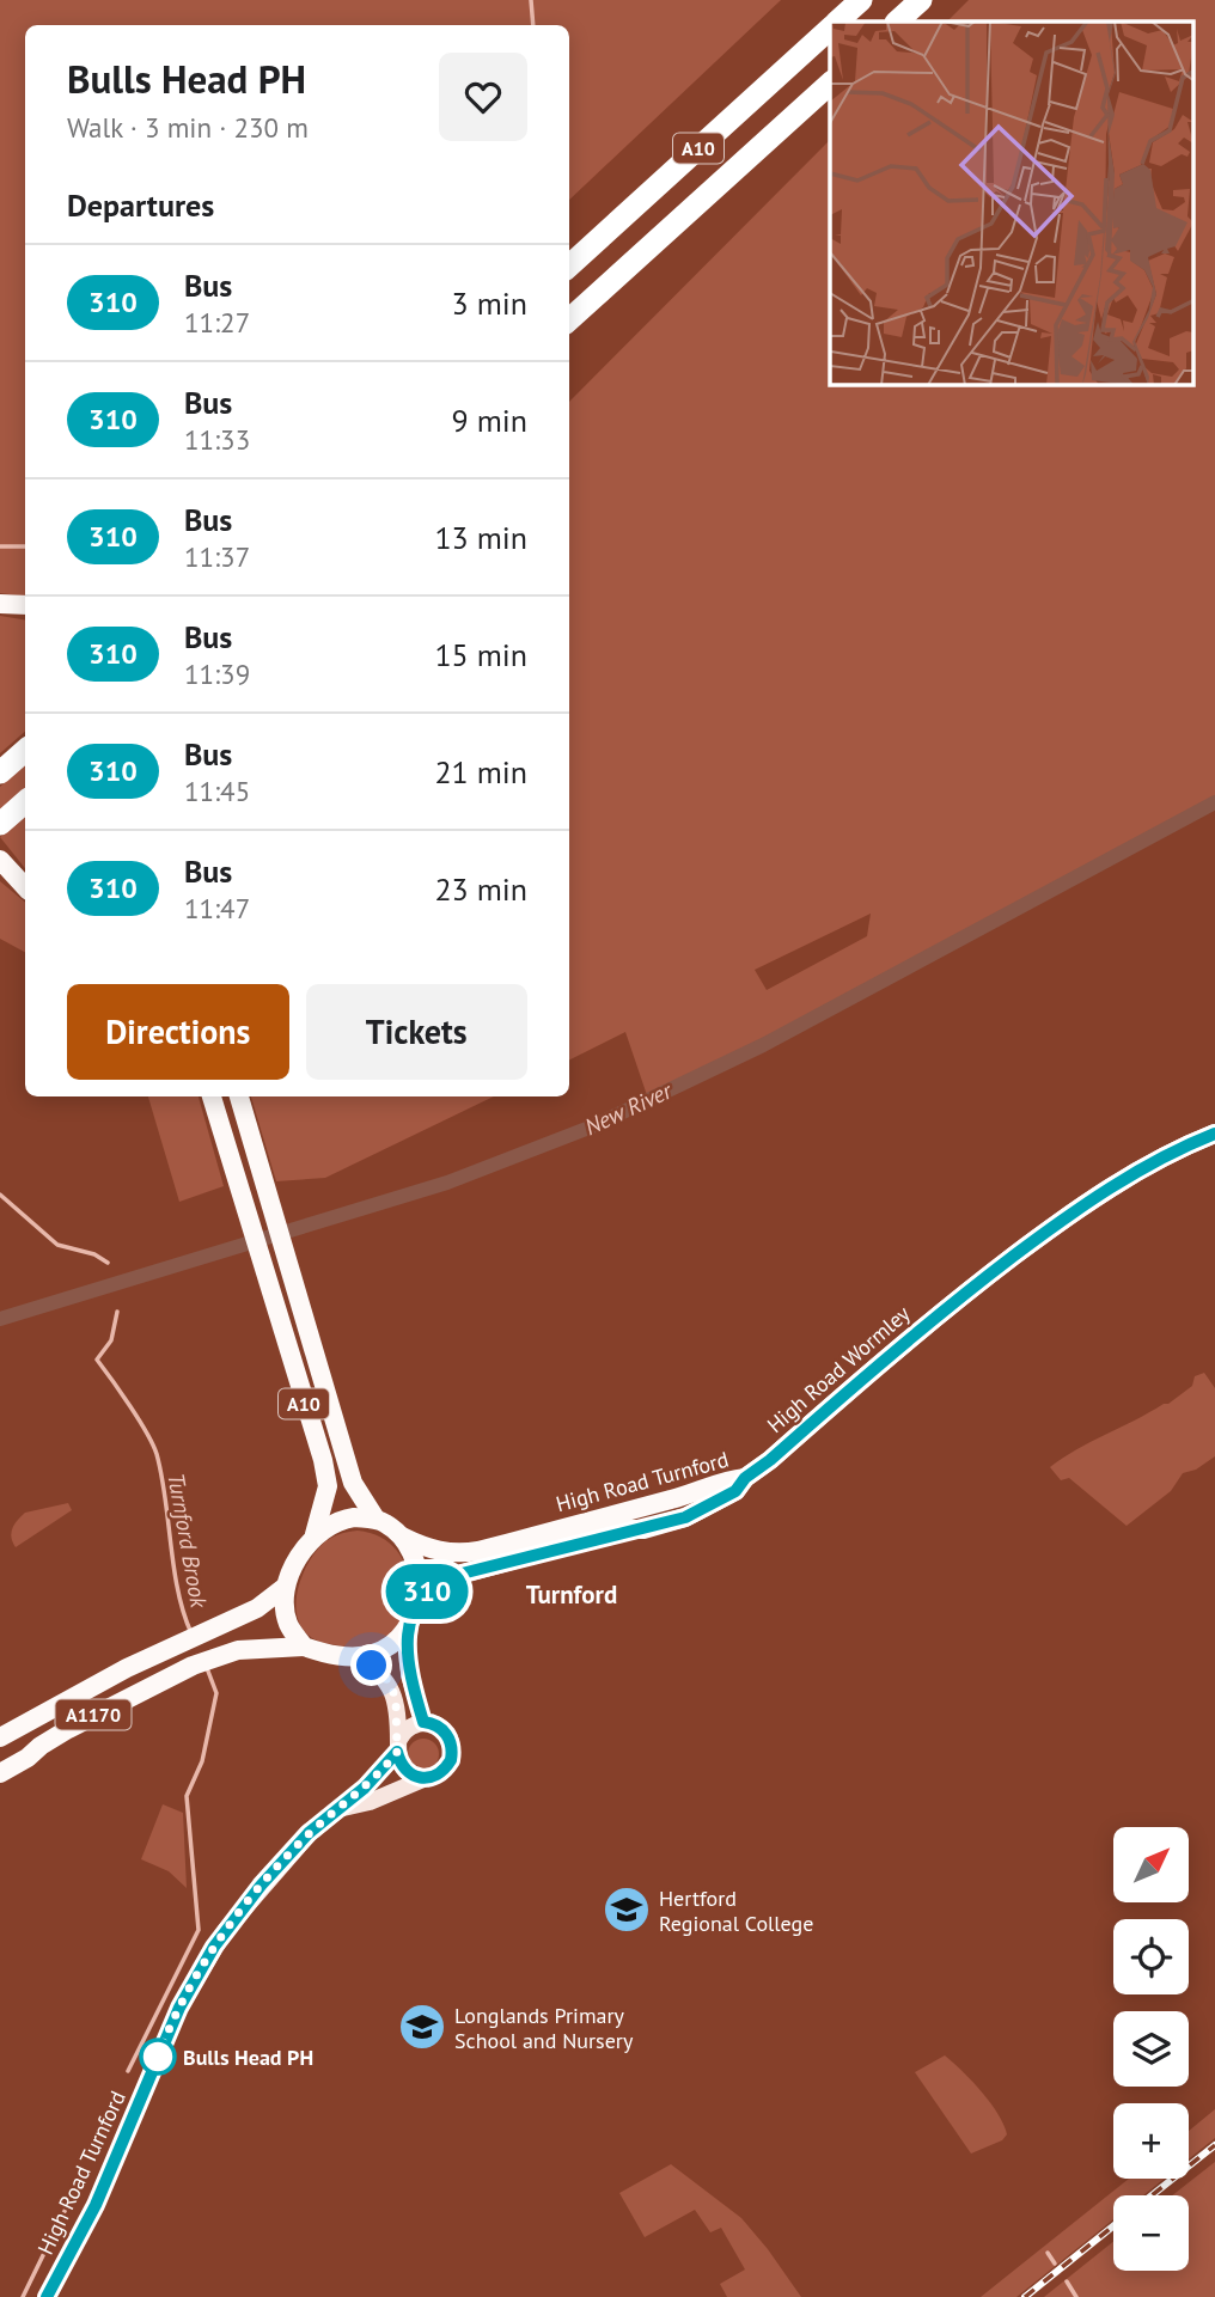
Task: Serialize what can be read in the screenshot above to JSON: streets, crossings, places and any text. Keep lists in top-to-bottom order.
{
  "streets": {
    "highway": ["A10"],
    "main road": ["High Road Wormley", "High Road Turnford", "A1170"]
  },
  "crossings": [
    ["A10", "High Road Turnford"],
    ["A10", "A1170"],
    ["High Road Wormley", "High Road Turnford"],
    ["High Road Turnford", "A1170"]
  ],
  "districts": ["Turnford"],
  "water": ["New River", "Turnford Brook"],
  "places": {
    "school or university": ["Hertford Regional College", "Longlands Primary School and Nursery"],
    "other": ["Bulls Head PH"]
  },
  "lines": ["bus line 310"],
  "north": "top right",
  "page": {
    "on_map": "310",
    "heading": [
      ["Bulls Head PH", "Walk · 3 min · 230 m"],
      "Departures"
    ],
    "list": [
      {
        "mark": "310",
        "name": "Bus",
        "note": "11:27",
        "value": "3 min"
      },
      {
        "mark": "310",
        "name": "Bus",
        "note": "11:33",
        "value": "9 min"
      },
      {
        "mark": "310",
        "name": "Bus",
        "note": "11:37",
        "value": "13 min"
      },
      {
        "mark": "310",
        "name": "Bus",
        "note": "11:39",
        "value": "15 min"
      },
      {
        "mark": "310",
        "name": "Bus",
        "note": "11:45",
        "value": "21 min"
      },
      {
        "mark": "310",
        "name": "Bus",
        "note": "11:47",
        "value": "23 min"
      }
    ],
    "buttons": ["Directions", "Tickets"],
    "map_buttons": ["+", "−"]
  }
}
